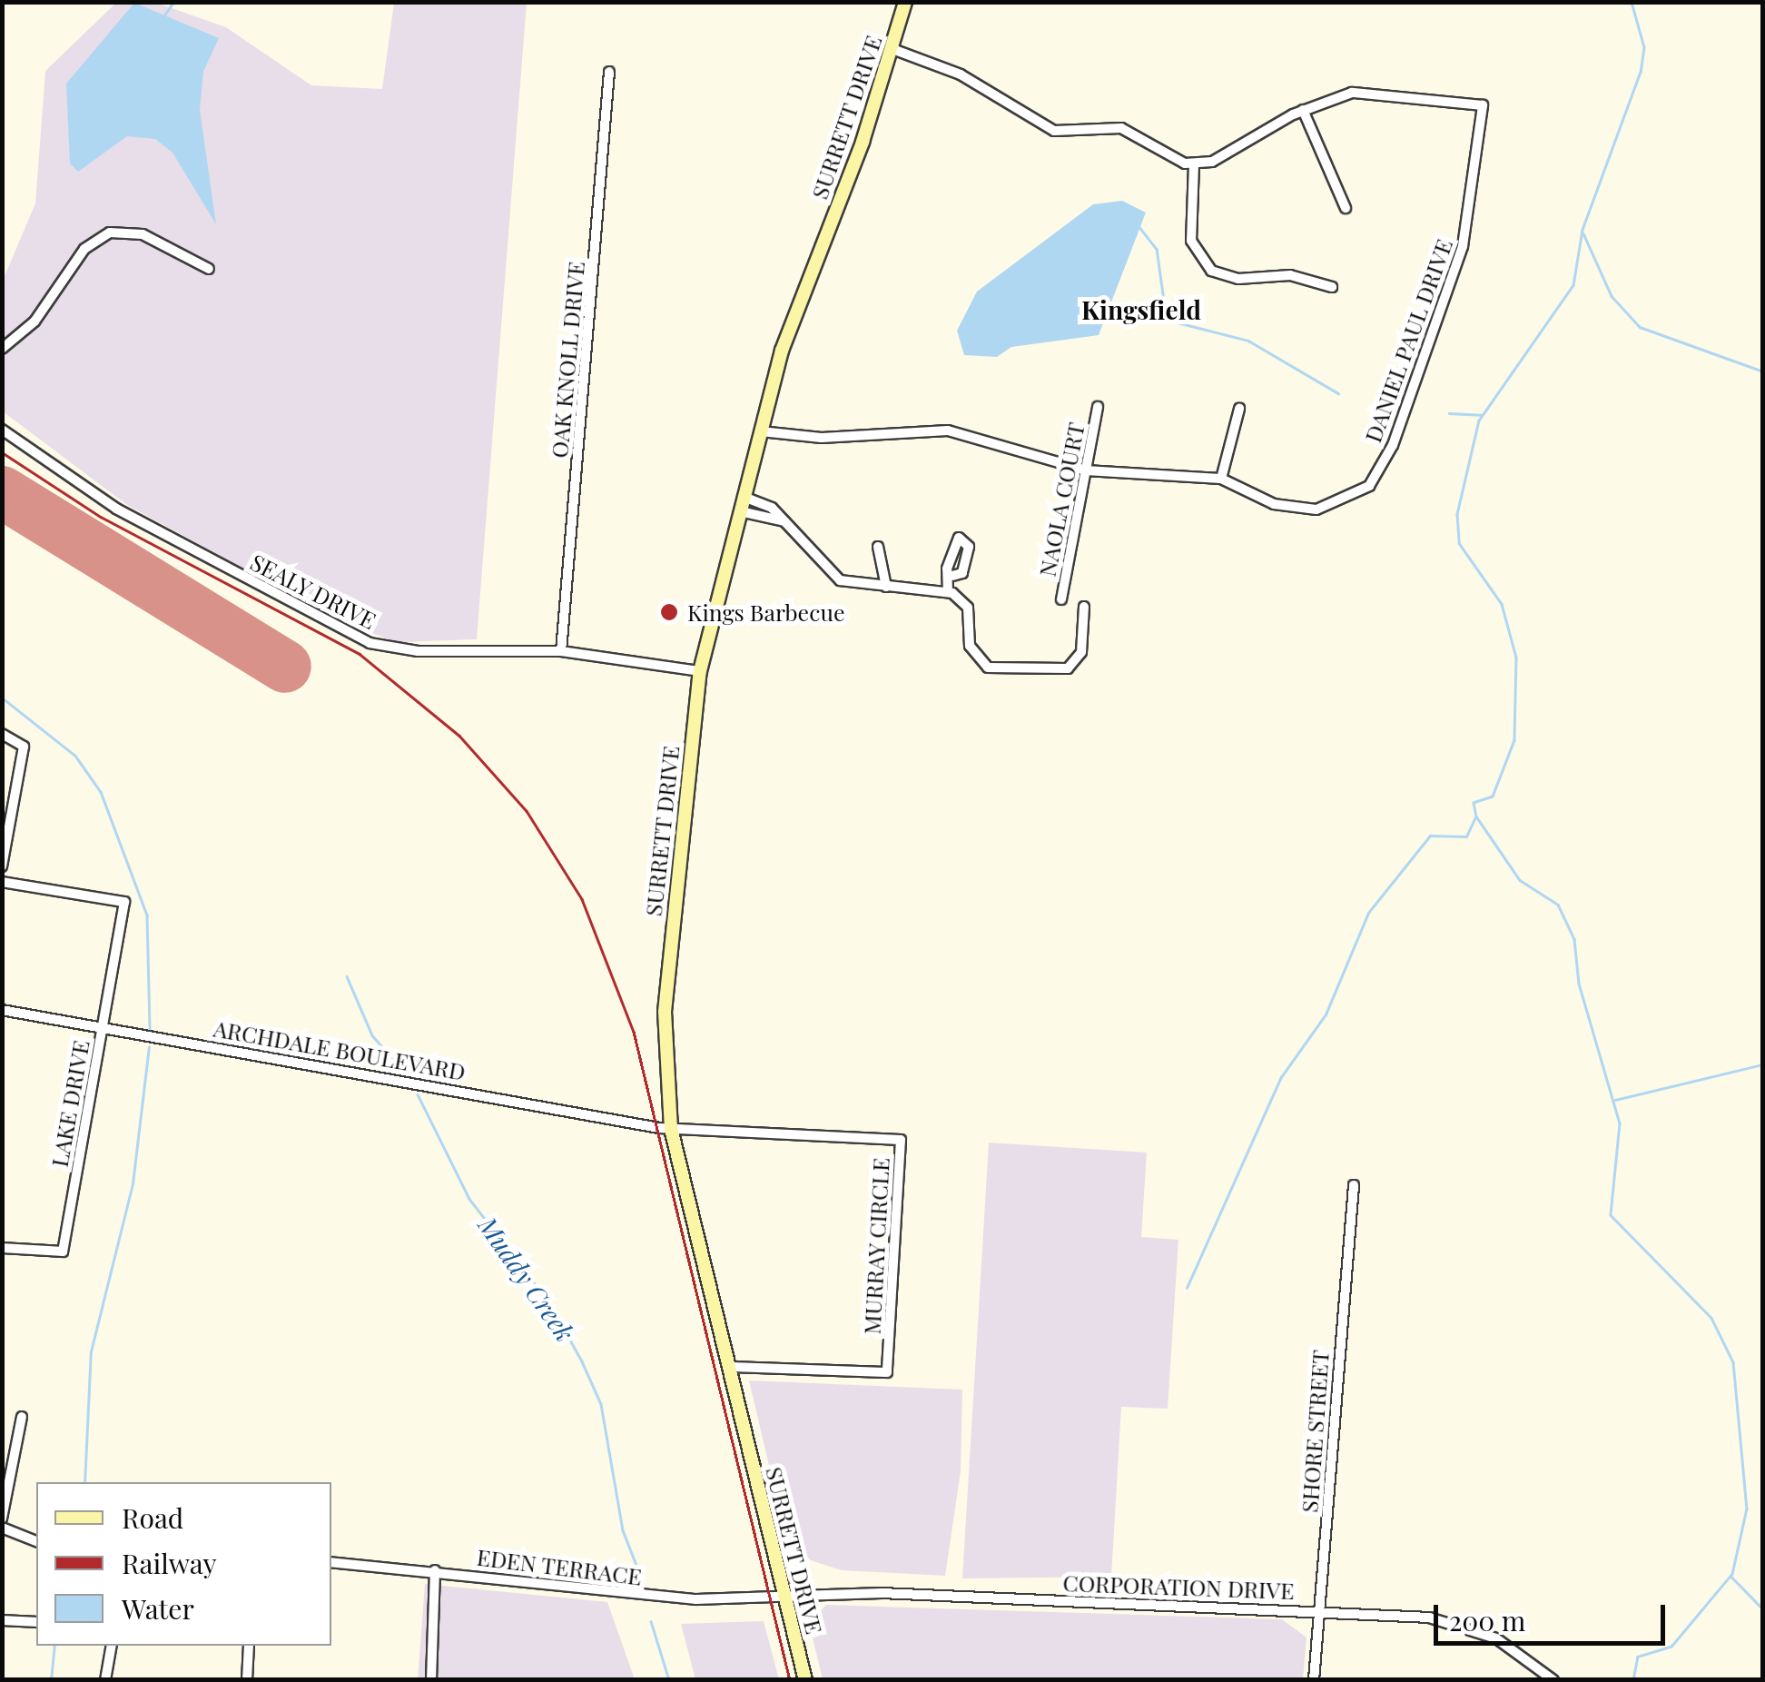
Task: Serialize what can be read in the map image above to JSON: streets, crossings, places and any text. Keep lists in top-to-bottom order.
{
  "streets": {
    "street": [
      "SURRETT DRIVE",
      "DANIEL PAUL DRIVE",
      "OAK KNOLL DRIVE",
      "NAOLA COURT",
      "SEALY DRIVE",
      "ARCHDALE BOULEVARD",
      "LAKE DRIVE",
      "MURRAY CIRCLE",
      "SHORE STREET",
      "EDEN TERRACE",
      "CORPORATION DRIVE"
    ]
  },
  "crossings": [
    ["SURRETT DRIVE", "DANIEL PAUL DRIVE"],
    ["SURRETT DRIVE", "SEALY DRIVE"],
    ["SURRETT DRIVE", "ARCHDALE BOULEVARD"],
    ["SURRETT DRIVE", "MURRAY CIRCLE"],
    ["SURRETT DRIVE", "EDEN TERRACE"],
    ["SURRETT DRIVE", "CORPORATION DRIVE"],
    ["DANIEL PAUL DRIVE", "NAOLA COURT"],
    ["OAK KNOLL DRIVE", "SEALY DRIVE"],
    ["ARCHDALE BOULEVARD", "LAKE DRIVE"],
    ["ARCHDALE BOULEVARD", "MURRAY CIRCLE"],
    ["SHORE STREET", "CORPORATION DRIVE"],
    ["EDEN TERRACE", "CORPORATION DRIVE"]
  ],
  "districts": ["Kingsfield"],
  "water": ["Muddy Creek"],
  "places": ["Kings Barbecue"],
  "legend": ["Road", "Railway", "Water"],
  "scale_bar": "200 m"
}
